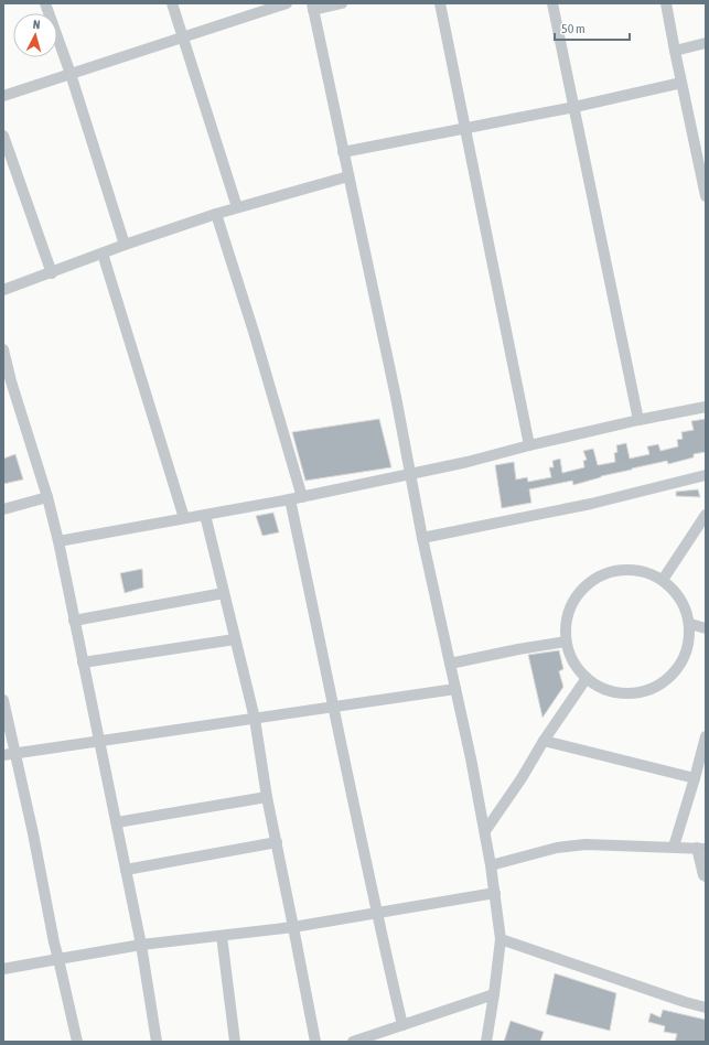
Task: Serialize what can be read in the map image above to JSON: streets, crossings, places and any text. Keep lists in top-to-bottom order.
{
  "scale_bar": "50 m",
  "north": "top"
}
